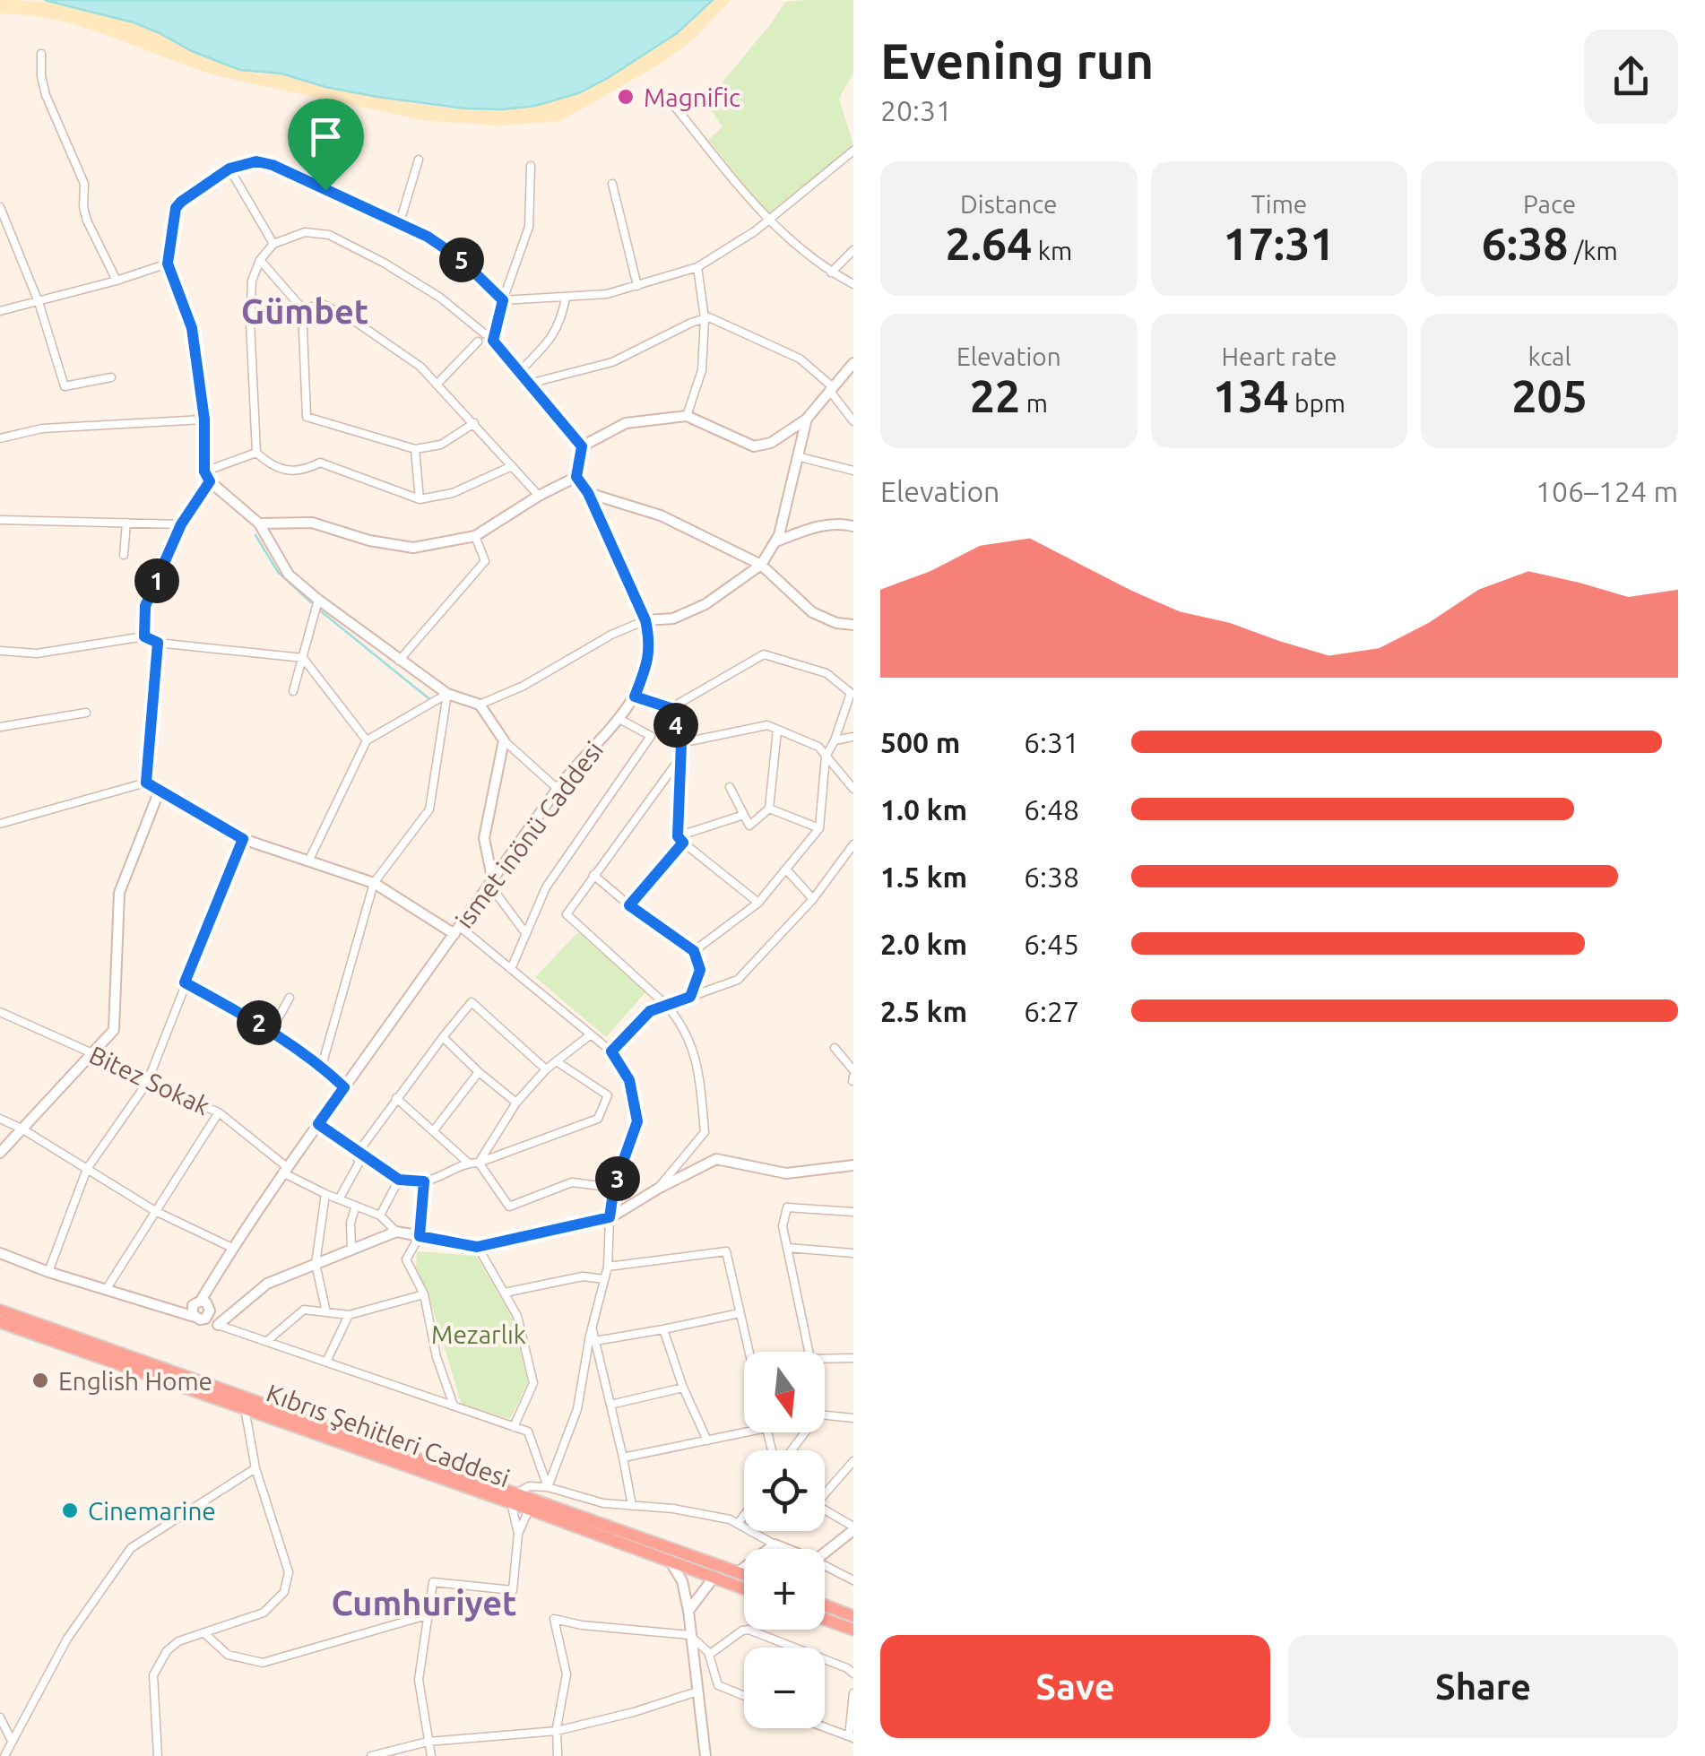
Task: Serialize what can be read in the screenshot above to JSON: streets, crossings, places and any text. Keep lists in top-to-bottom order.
{
  "streets": {
    "highway": ["Kıbrıs Şehitleri Caddesi"],
    "street": ["ismet inönü Caddesi", "Bitez Sokak"]
  },
  "crossings": [
    ["ismet inönü Caddesi", "Bitez Sokak"]
  ],
  "districts": ["Gümbet", "Cumhuriyet"],
  "parks": ["Mezarlık"],
  "places": ["Magnific", "English Home", "Cinemarine"],
  "north": "bottom",
  "page": {
    "heading": ["Evening run", "20:31"],
    "stats": [
      ["Distance", "2.64 km"],
      ["Time", "17:31"],
      ["Pace", "6:38 /km"],
      ["Elevation", "22 m"],
      ["Heart rate", "134 bpm"],
      ["kcal", "205"]
    ],
    "pins": [
      "5",
      "1",
      "4",
      "2",
      "3"
    ],
    "chart": ["Elevation", "106–124 m"],
    "list": [
      {
        "name": "500 m",
        "note": "6:31"
      },
      {
        "name": "1.0 km",
        "note": "6:48"
      },
      {
        "name": "1.5 km",
        "note": "6:38"
      },
      {
        "name": "2.0 km",
        "note": "6:45"
      },
      {
        "name": "2.5 km",
        "note": "6:27"
      }
    ],
    "map_buttons": ["+", "−"],
    "buttons": ["Save", "Share"]
  }
}
